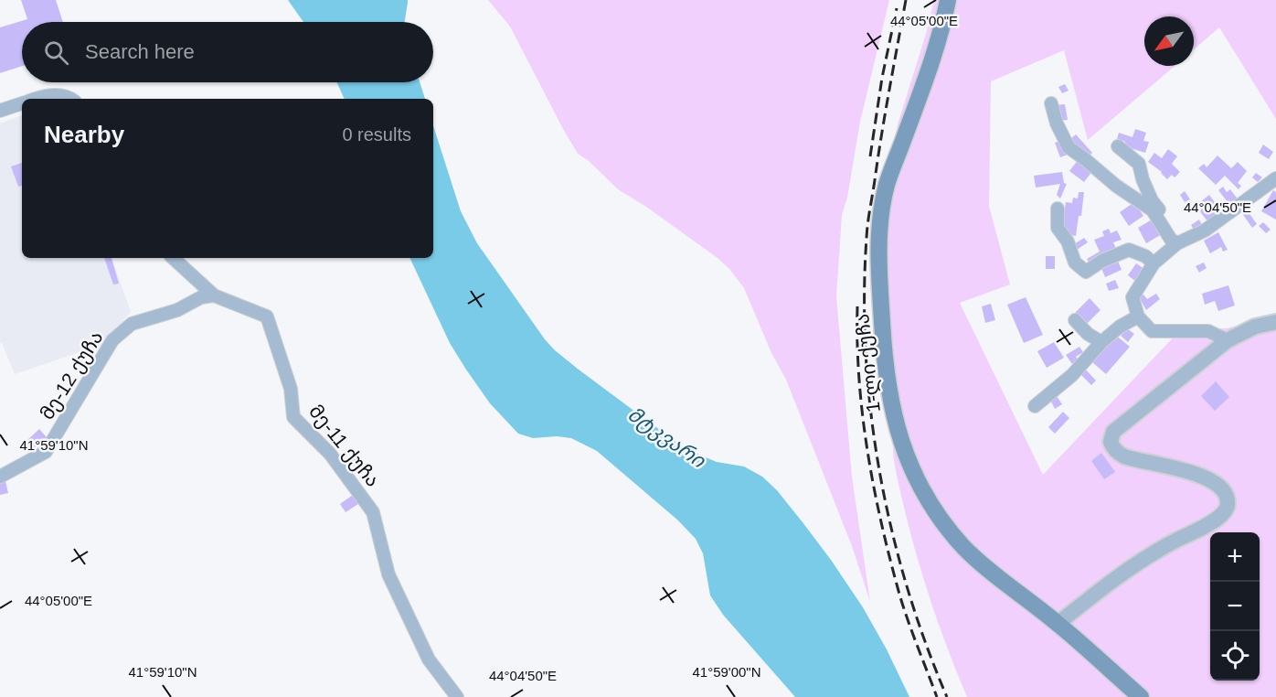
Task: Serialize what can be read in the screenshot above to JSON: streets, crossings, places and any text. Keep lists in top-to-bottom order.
{
  "streets": {
    "main road": ["1-ლი ქუჩა"],
    "street": ["მე-12 ქუჩა", "მე-11 ქუჩა"]
  },
  "crossings": [
    ["მე-12 ქუჩა", "მე-11 ქუჩა"]
  ],
  "water": ["მტკვარი"],
  "north": "bottom left",
  "page": {
    "search": "Search here",
    "heading": ["Nearby", "0 results"],
    "map_buttons": ["+", "−"]
  },
  "coordinates": [
    "44°05'00\"E",
    "44°04'50\"E",
    "41°59'10\"N",
    "41°59'00\"N"
  ]
}
